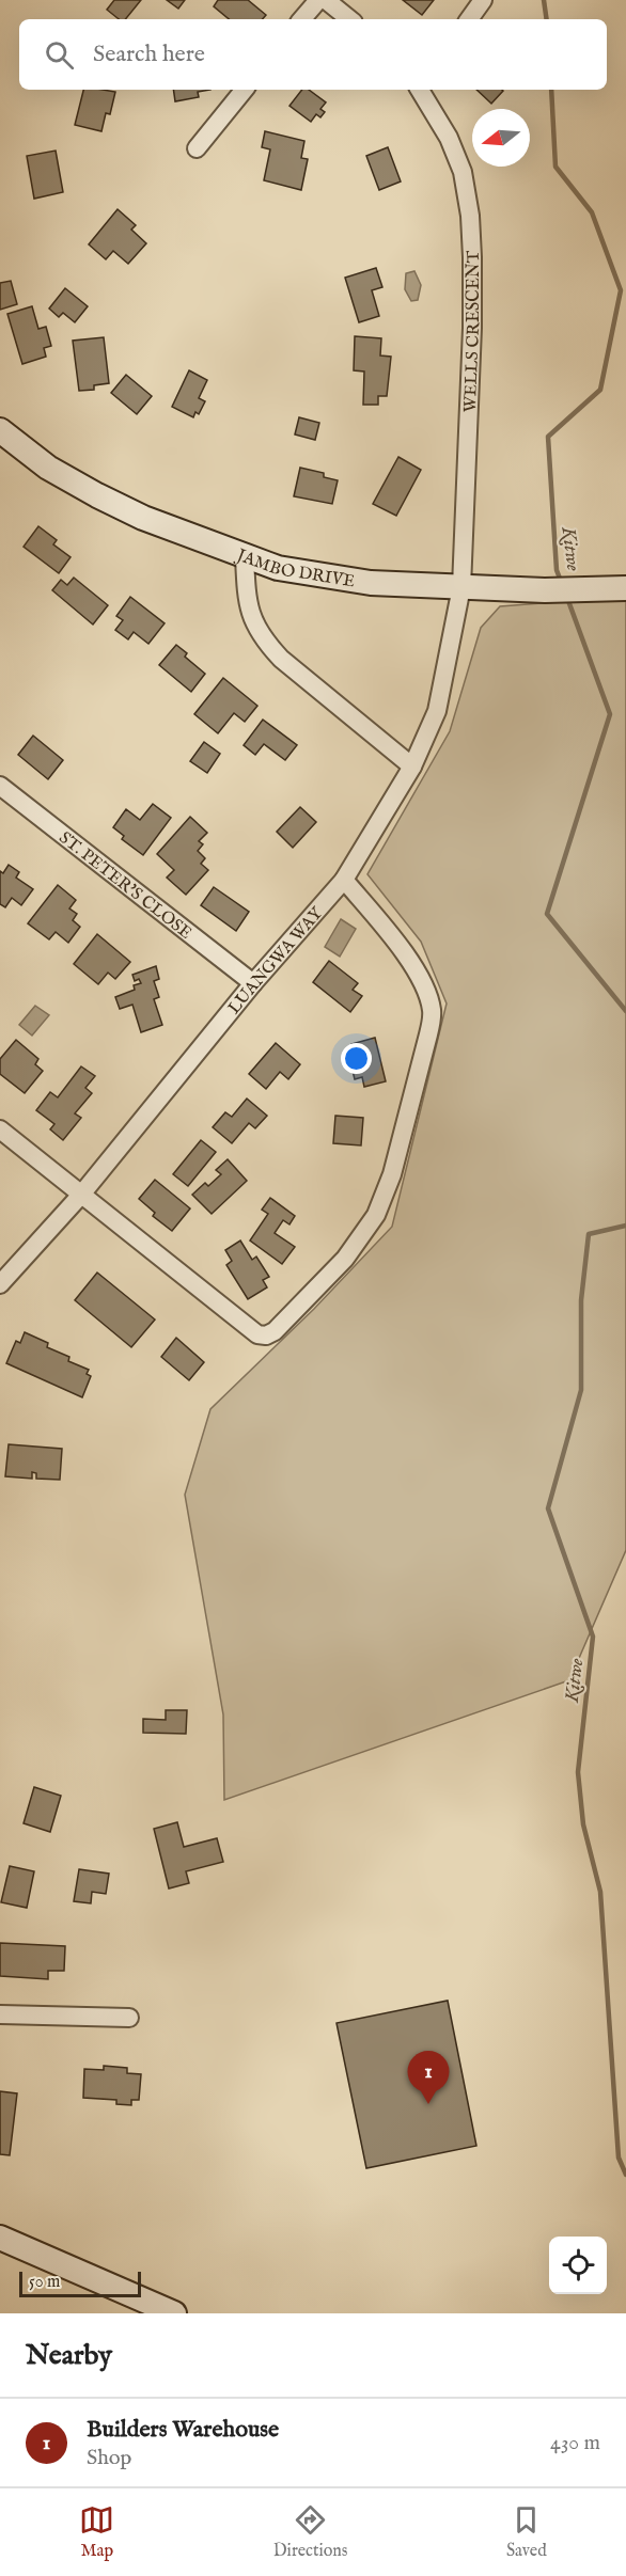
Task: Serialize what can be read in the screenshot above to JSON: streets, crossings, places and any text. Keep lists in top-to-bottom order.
{
  "streets": {
    "main road": ["JAMBO DRIVE"],
    "street": ["WELLS CRESCENT", "ST. PETER'S CLOSE", "LUANGWA WAY"]
  },
  "crossings": [
    ["WELLS CRESCENT", "JAMBO DRIVE"],
    ["WELLS CRESCENT", "LUANGWA WAY"],
    ["JAMBO DRIVE", "LUANGWA WAY"],
    ["ST. PETER'S CLOSE", "LUANGWA WAY"]
  ],
  "water": ["Kitwe"],
  "scale_bar": "50 m",
  "north": "left",
  "page": {
    "search": "Search here",
    "pins": "1",
    "scale": "50 m",
    "heading": "Nearby",
    "list": [
      {
        "mark": "1",
        "name": "Builders Warehouse",
        "note": "Shop",
        "value": "430 m"
      }
    ],
    "nav": ["Map", "Directions", "Saved"]
  }
}
